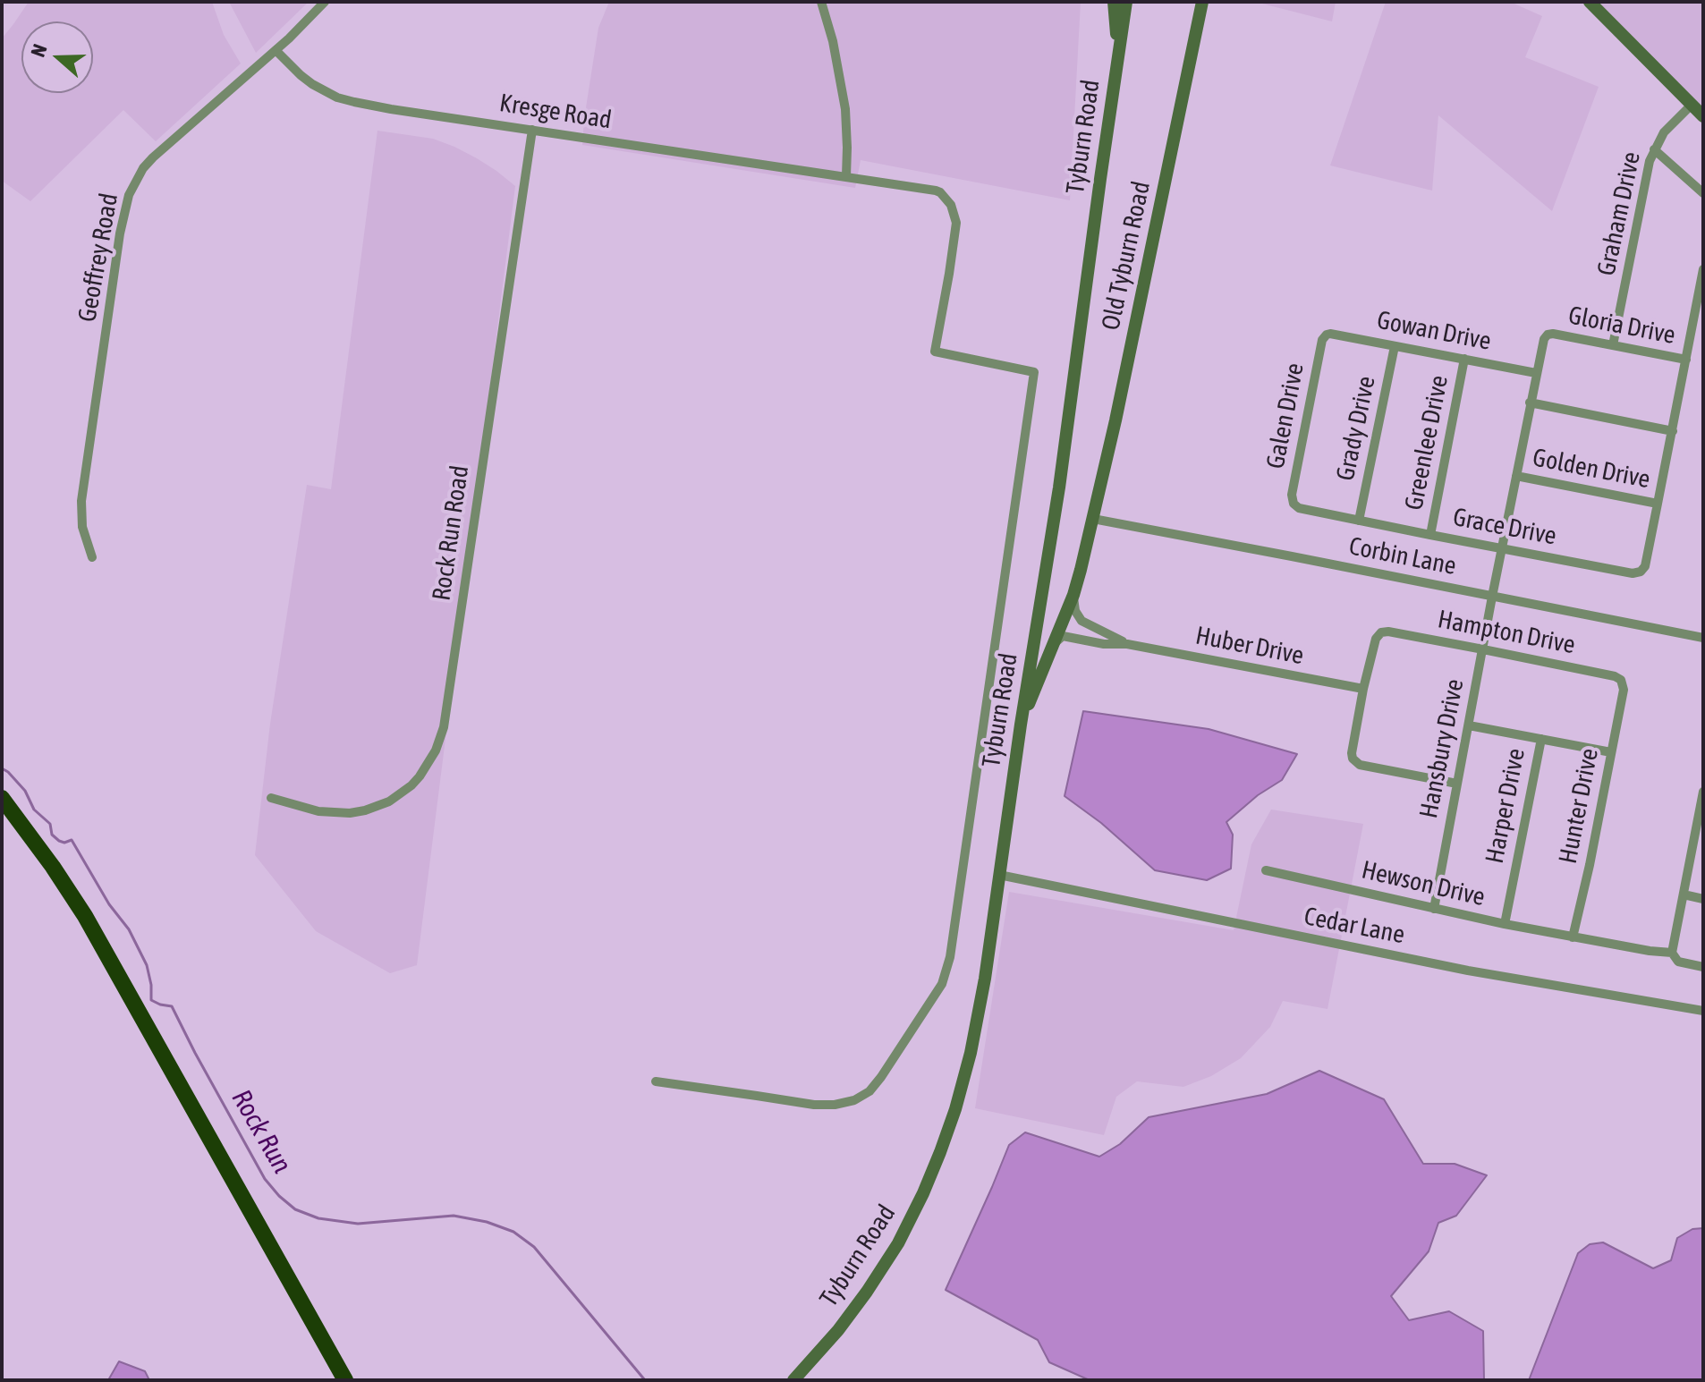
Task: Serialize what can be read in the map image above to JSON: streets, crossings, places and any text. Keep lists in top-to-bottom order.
{
  "streets": {
    "main road": ["Tyburn Road", "Old Tyburn Road"],
    "street": [
      "Kresge Road",
      "Graham Drive",
      "Geoffrey Road",
      "Gloria Drive",
      "Gowan Drive",
      "Galen Drive",
      "Grady Drive",
      "Greenlee Drive",
      "Golden Drive",
      "Grace Drive",
      "Rock Run Road",
      "Corbin Lane",
      "Hampton Drive",
      "Huber Drive",
      "Hansbury Drive",
      "Harper Drive",
      "Hunter Drive",
      "Hewson Drive",
      "Cedar Lane"
    ]
  },
  "crossings": [
    ["Kresge Road", "Geoffrey Road"],
    ["Kresge Road", "Rock Run Road"],
    ["Tyburn Road", "Old Tyburn Road"],
    ["Tyburn Road", "Cedar Lane"],
    ["Graham Drive", "Gloria Drive"],
    ["Old Tyburn Road", "Corbin Lane"],
    ["Old Tyburn Road", "Huber Drive"],
    ["Gloria Drive", "Gowan Drive"],
    ["Gloria Drive", "Hansbury Drive"],
    ["Gowan Drive", "Galen Drive"],
    ["Gowan Drive", "Grady Drive"],
    ["Gowan Drive", "Greenlee Drive"],
    ["Gowan Drive", "Hansbury Drive"],
    ["Galen Drive", "Grace Drive"],
    ["Grady Drive", "Grace Drive"],
    ["Greenlee Drive", "Grace Drive"],
    ["Golden Drive", "Grace Drive"],
    ["Golden Drive", "Hansbury Drive"],
    ["Grace Drive", "Hansbury Drive"],
    ["Corbin Lane", "Hansbury Drive"],
    ["Hampton Drive", "Huber Drive"],
    ["Hampton Drive", "Hansbury Drive"],
    ["Hampton Drive", "Hunter Drive"],
    ["Hansbury Drive", "Hewson Drive"],
    ["Harper Drive", "Hewson Drive"],
    ["Hunter Drive", "Hewson Drive"]
  ],
  "water": ["Rock Run"],
  "north": "left"
}
